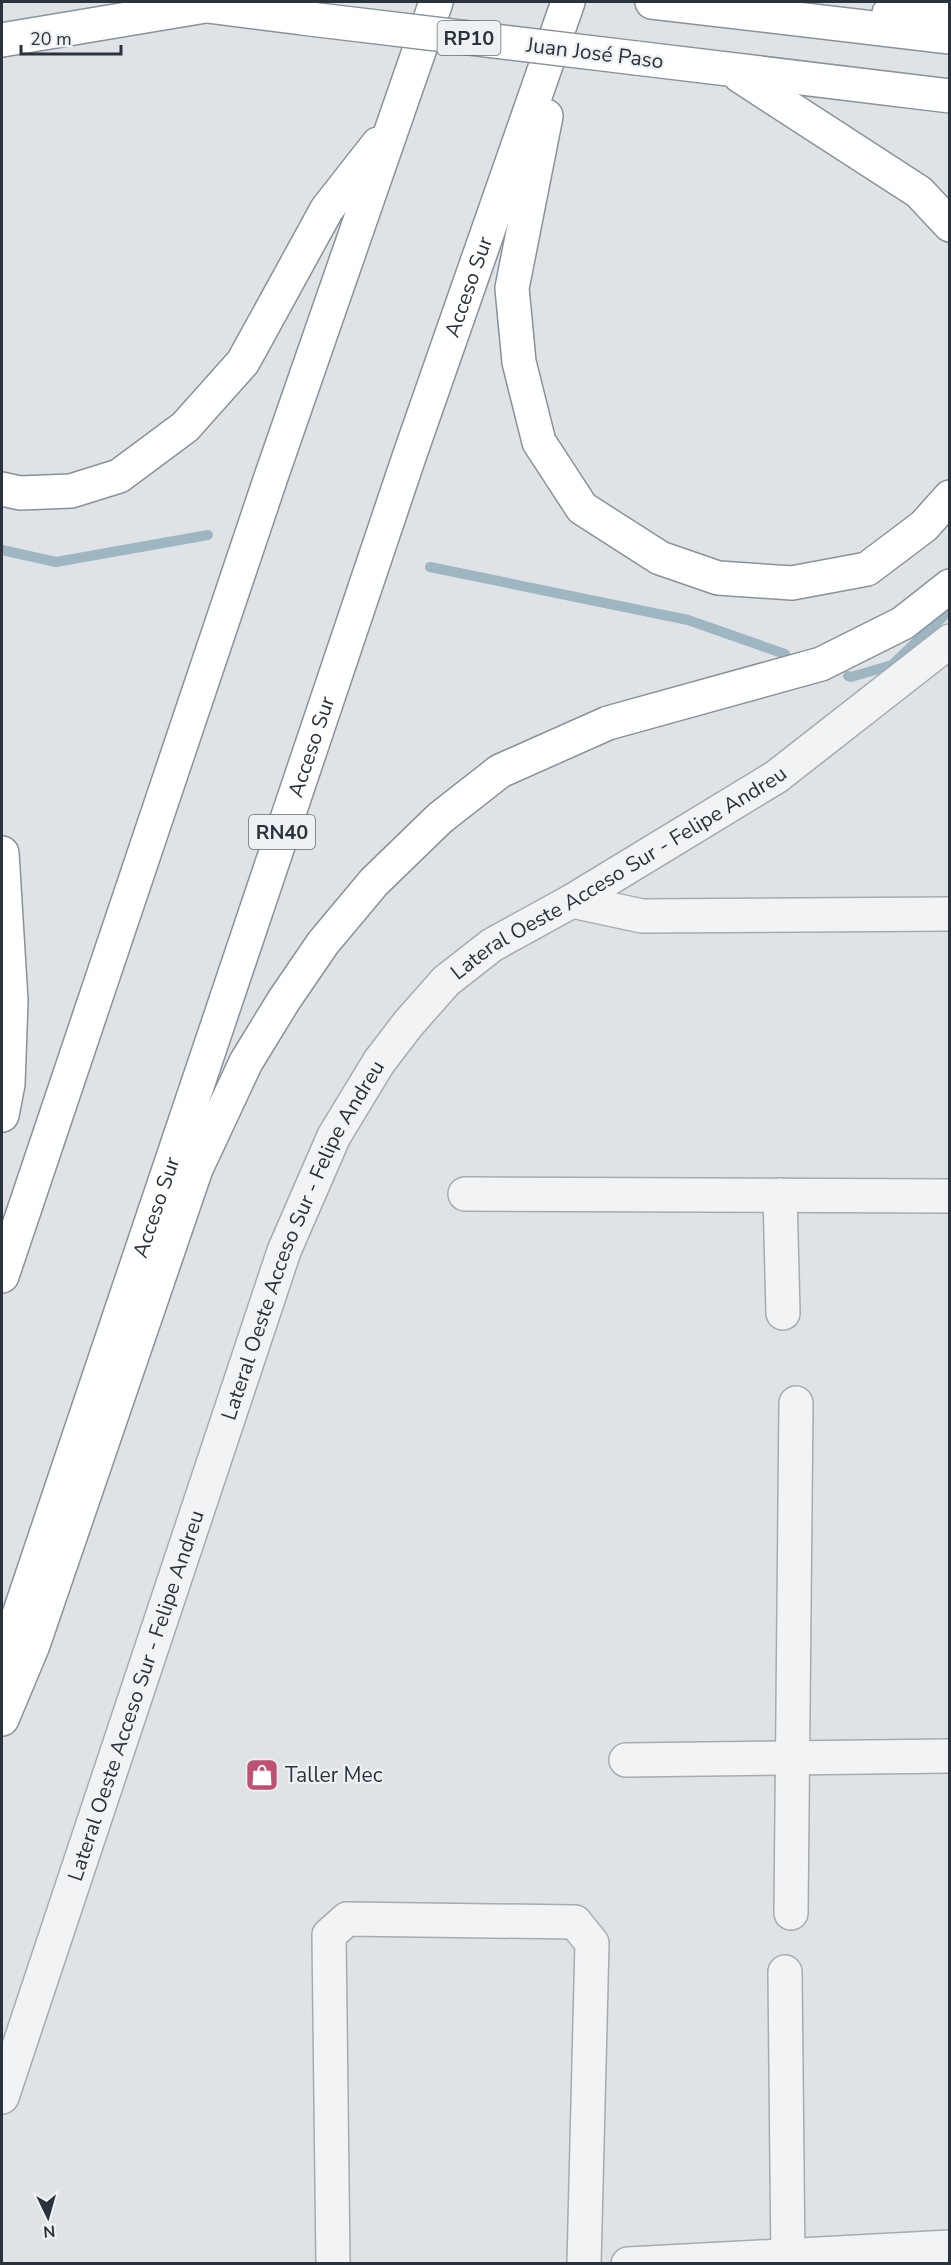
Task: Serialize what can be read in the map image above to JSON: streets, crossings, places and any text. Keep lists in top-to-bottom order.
{
  "streets": {
    "highway": [
      "RP10",
      "Juan José Paso",
      "Acceso Sur",
      "RN40"
    ],
    "street": ["Lateral Oeste Acceso Sur - Felipe Andreu"]
  },
  "places": {
    "shop": ["Taller Mec"]
  },
  "scale_bar": "20 m",
  "north": "bottom"
}
